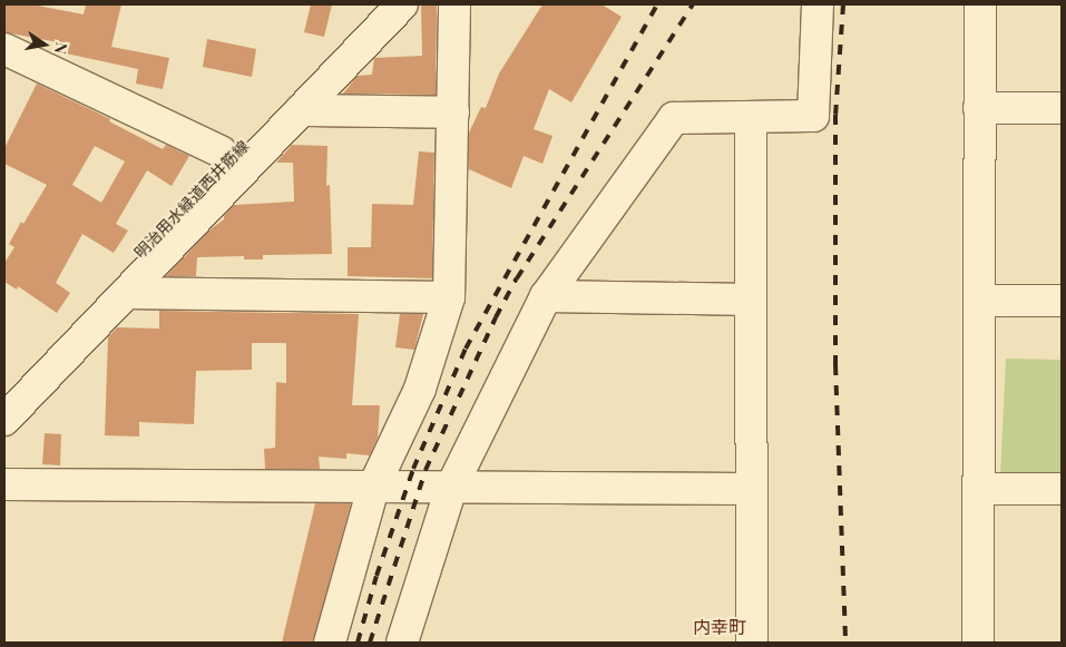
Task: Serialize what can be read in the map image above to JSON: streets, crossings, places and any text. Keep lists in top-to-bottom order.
{
  "streets": {
    "street": ["明治用水緑道西井筋線"]
  },
  "districts": ["内幸町"],
  "north": "right"
}
